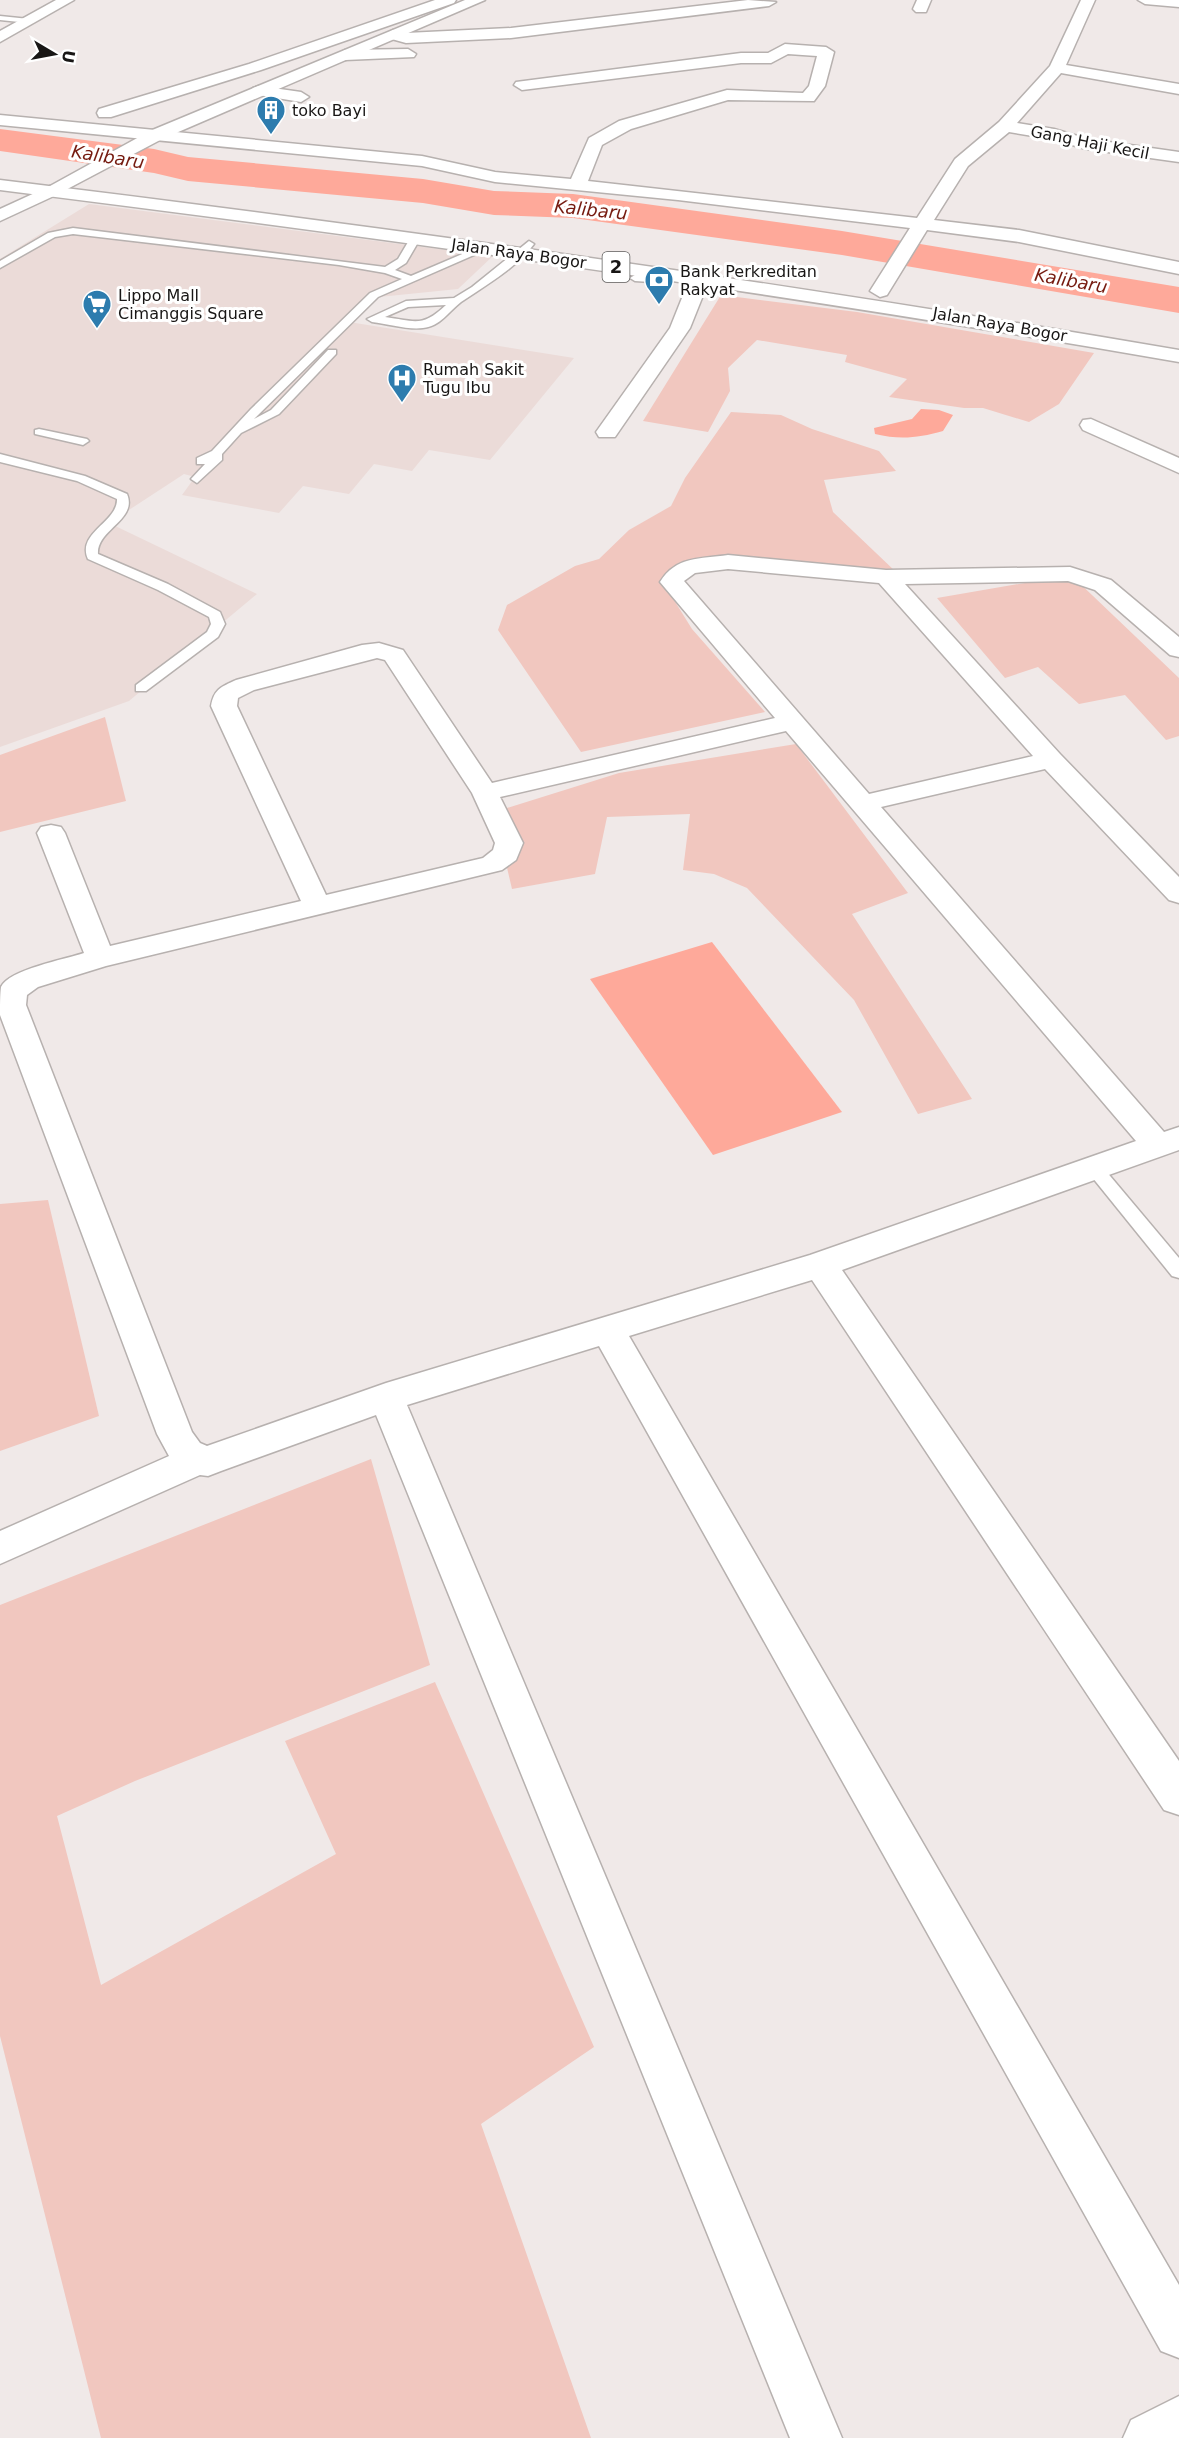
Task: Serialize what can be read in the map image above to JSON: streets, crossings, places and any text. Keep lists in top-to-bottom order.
{
  "streets": {
    "main road": ["Gang Haji Kecil", "Jalan Raya Bogor", "2"]
  },
  "water": ["Kalibaru"],
  "places": {
    "building": ["toko Bayi"],
    "bank": ["Bank Perkreditan Rakyat"],
    "supermarket": ["Lippo Mall Cimanggis Square"],
    "hospital": ["Rumah Sakit Tugu Ibu"]
  },
  "north": "right"
}
